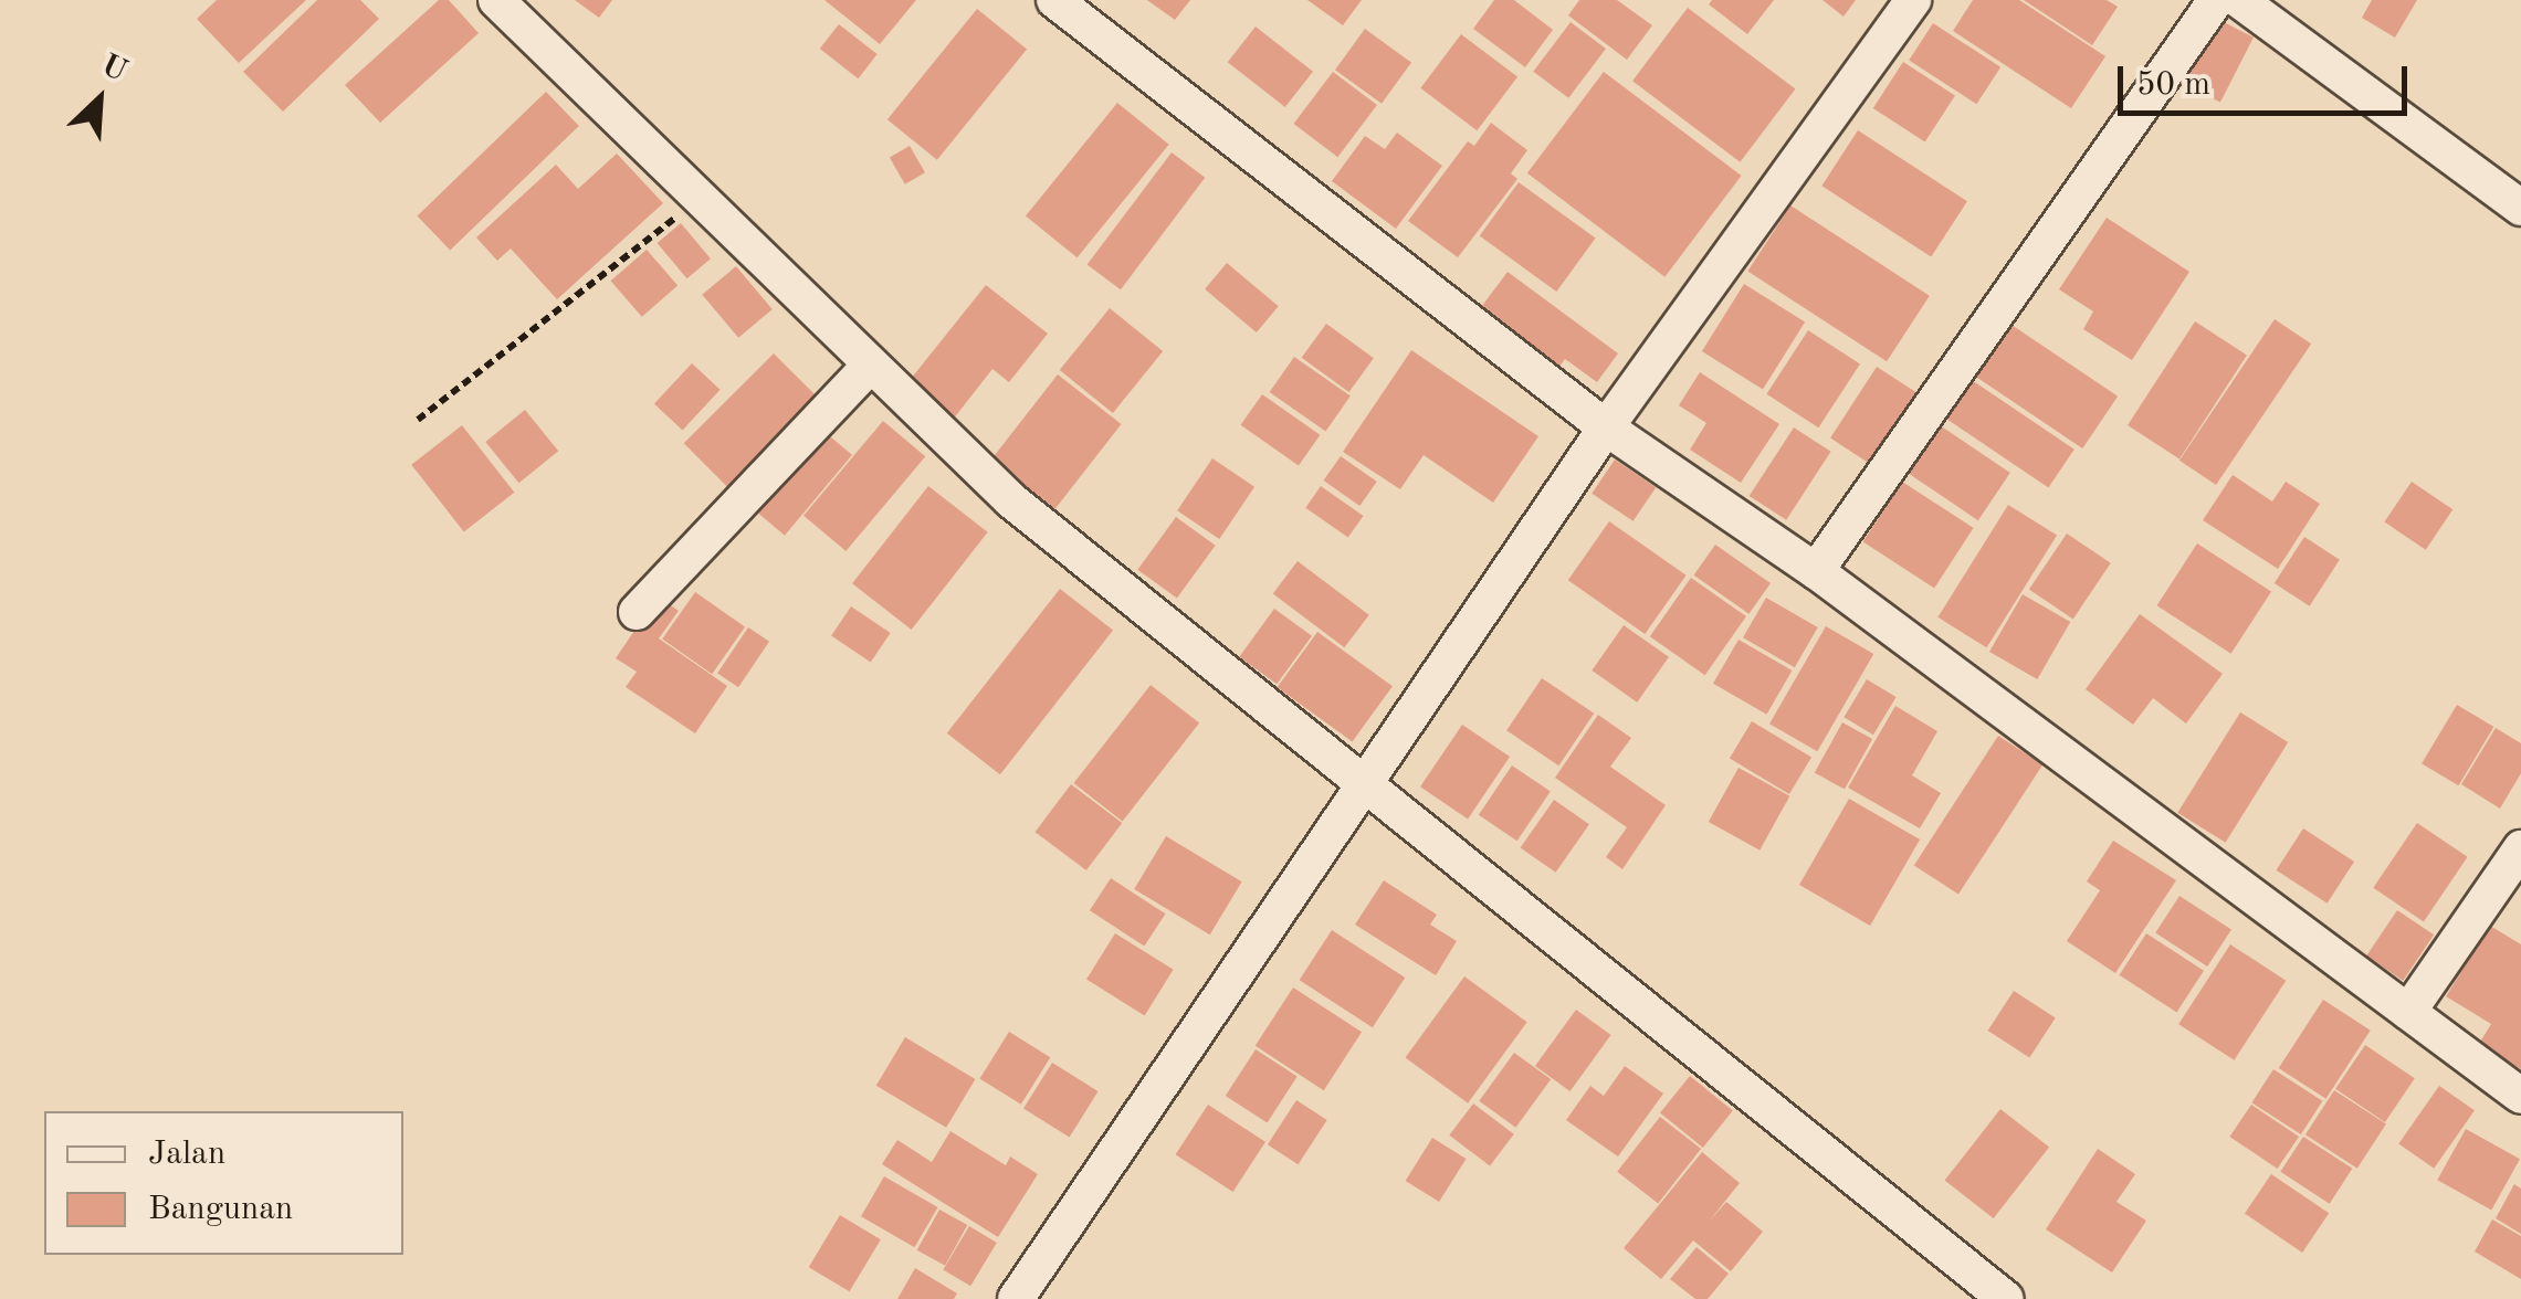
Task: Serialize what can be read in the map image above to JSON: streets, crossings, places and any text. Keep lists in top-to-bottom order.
{
  "legend": ["Jalan", "Bangunan"],
  "scale_bar": "50 m",
  "north": "top right"
}
